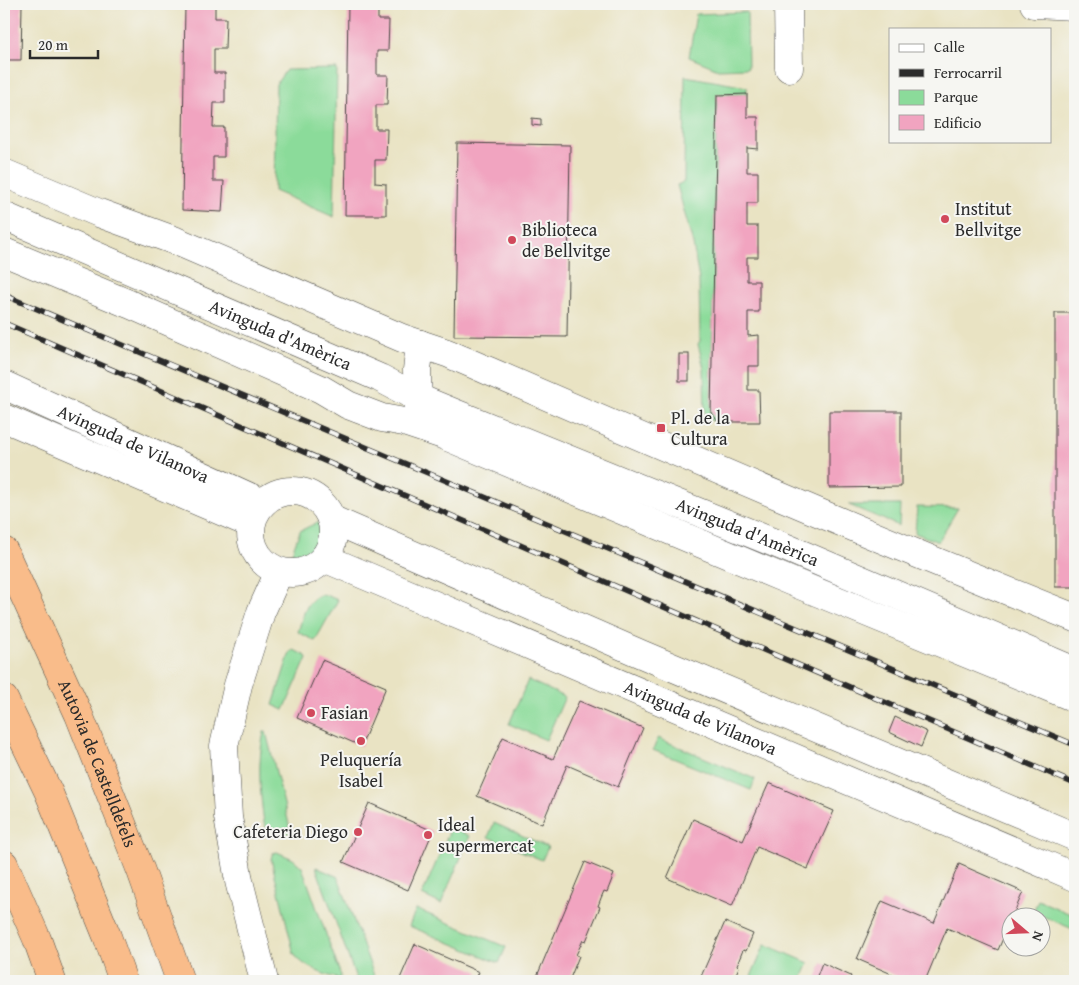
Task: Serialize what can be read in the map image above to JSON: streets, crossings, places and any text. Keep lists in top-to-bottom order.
{
  "streets": {
    "highway": ["Autovia de Castelldefels"],
    "street": ["Avinguda d'Amèrica", "Avinguda de Vilanova"]
  },
  "places": {
    "other": [
      "Institut Bellvitge",
      "Biblioteca de Bellvitge",
      "Fasian",
      "Peluquería Isabel",
      "Cafeteria Diego",
      "Ideal supermercat"
    ],
    "transit": ["Pl. de la Cultura"]
  },
  "legend": [
    "Calle",
    "Ferrocarril",
    "Parque",
    "Edificio"
  ],
  "scale_bar": "20 m",
  "north": "right"
}
